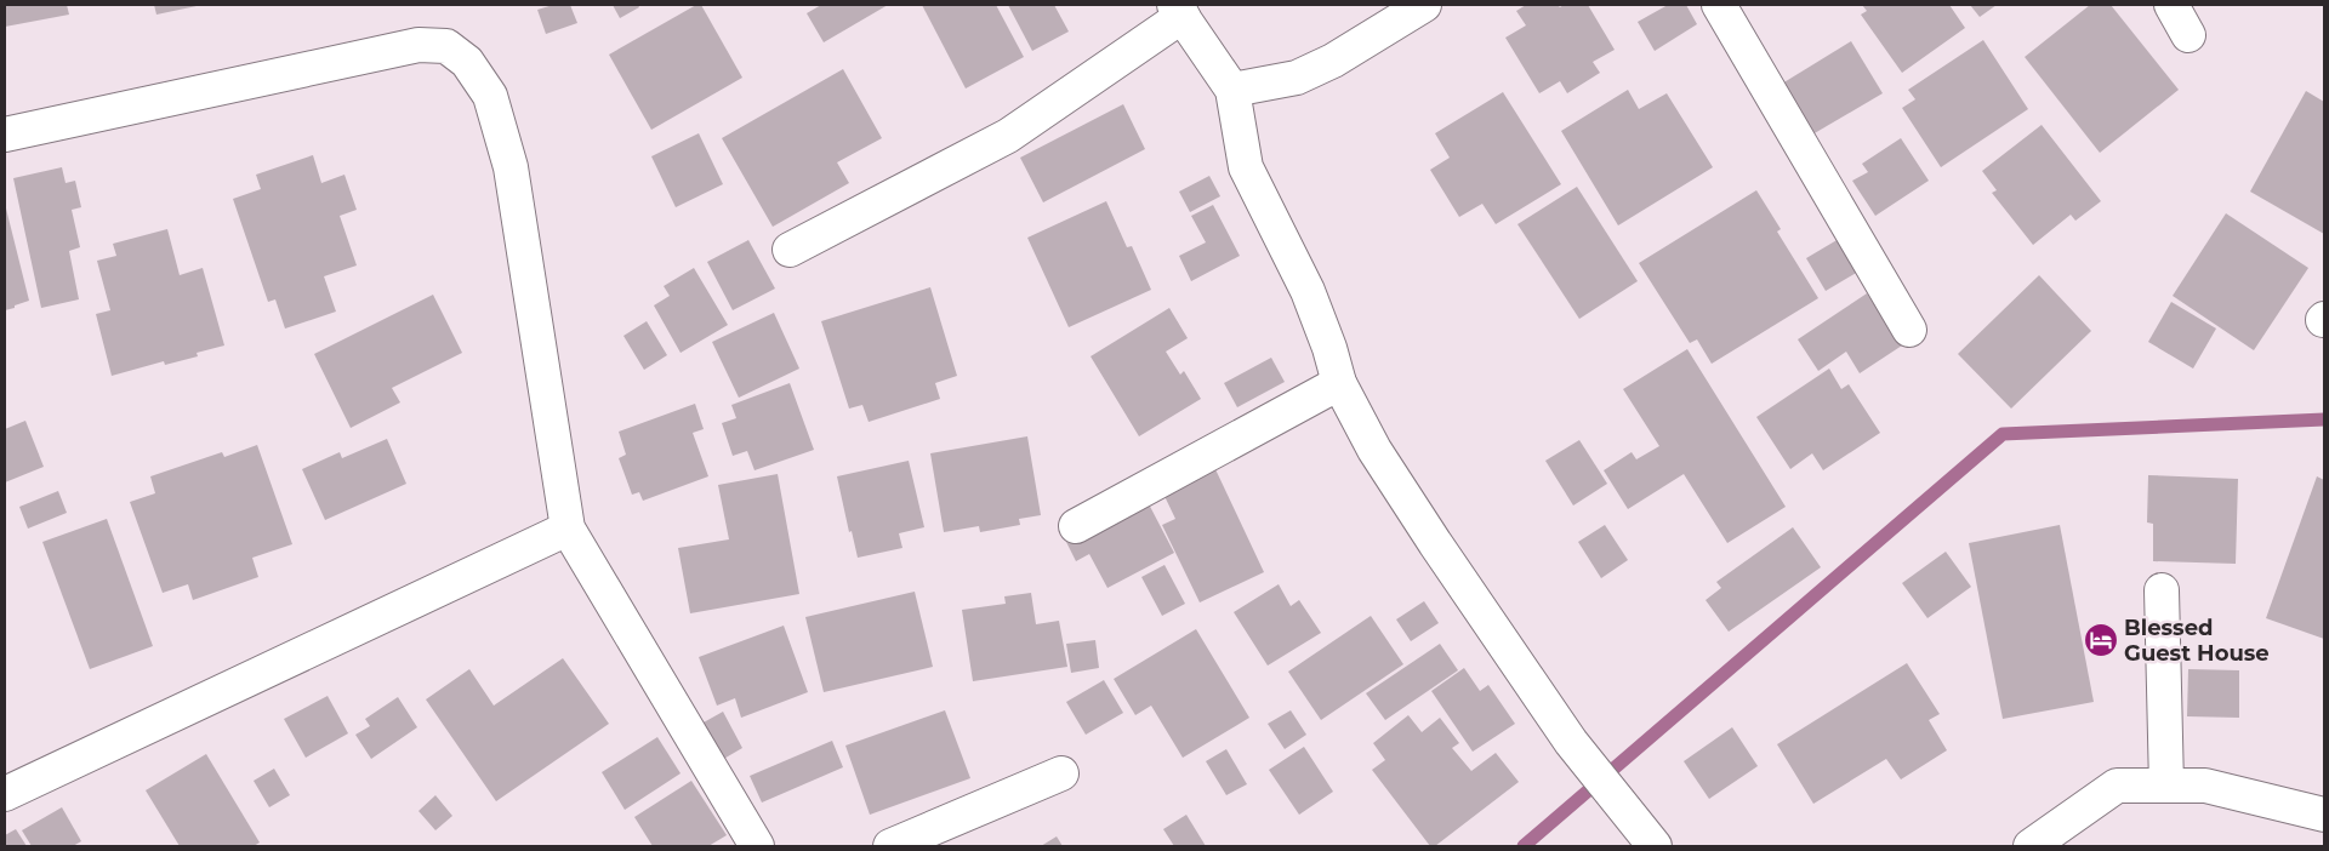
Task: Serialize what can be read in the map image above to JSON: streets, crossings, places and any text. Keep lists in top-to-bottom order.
{
  "places": {
    "hotel": ["Blessed Guest House"]
  }
}
